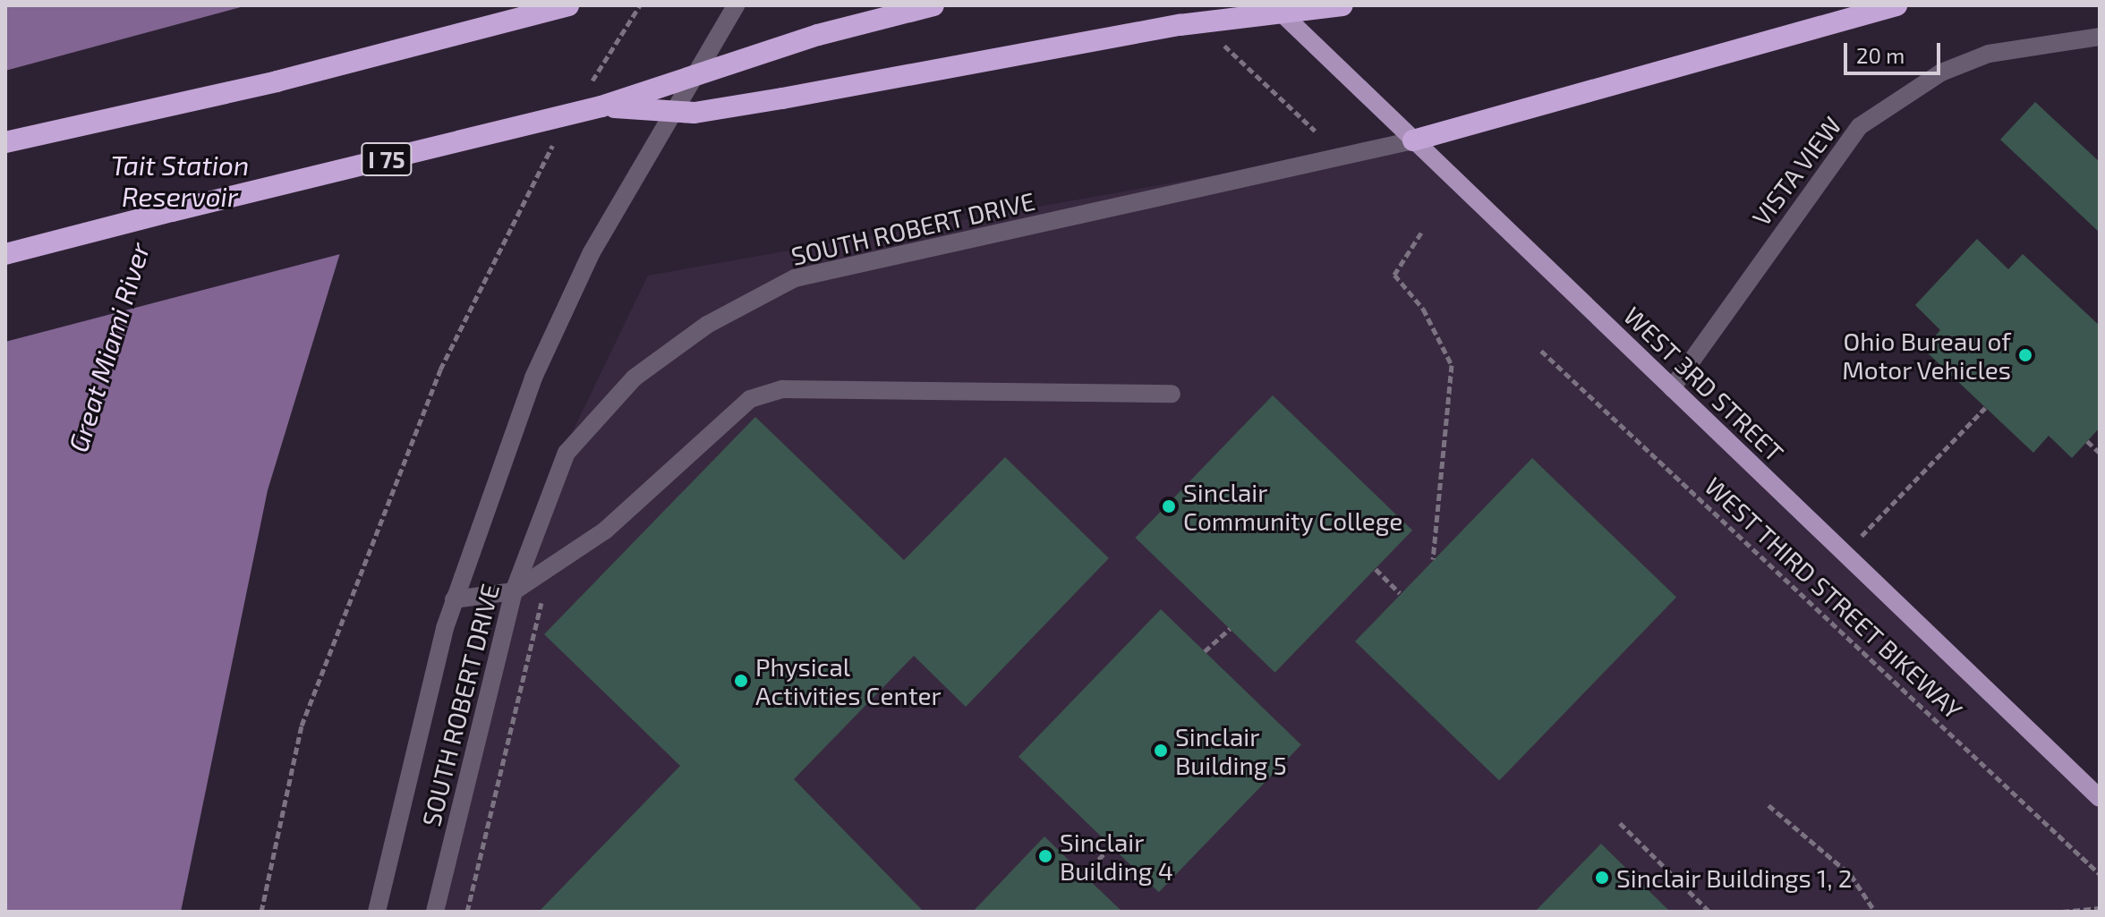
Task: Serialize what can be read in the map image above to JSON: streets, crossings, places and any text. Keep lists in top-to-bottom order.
{
  "streets": {
    "highway": ["I 75"],
    "main road": ["WEST 3RD STREET"],
    "street": ["VISTA VIEW", "SOUTH ROBERT DRIVE"],
    "path": ["WEST THIRD STREET BIKEWAY"]
  },
  "crossings": [
    ["VISTA VIEW", "WEST 3RD STREET"],
    ["SOUTH ROBERT DRIVE", "WEST 3RD STREET"]
  ],
  "water": ["Tait Station Reservoir", "Great Miami River"],
  "places": [
    "Ohio Bureau of Motor Vehicles",
    "Sinclair Community College",
    "Physical Activities Center",
    "Sinclair Building 5",
    "Sinclair Building 4",
    "Sinclair Buildings 1, 2"
  ],
  "scale_bar": "20 m"
}
